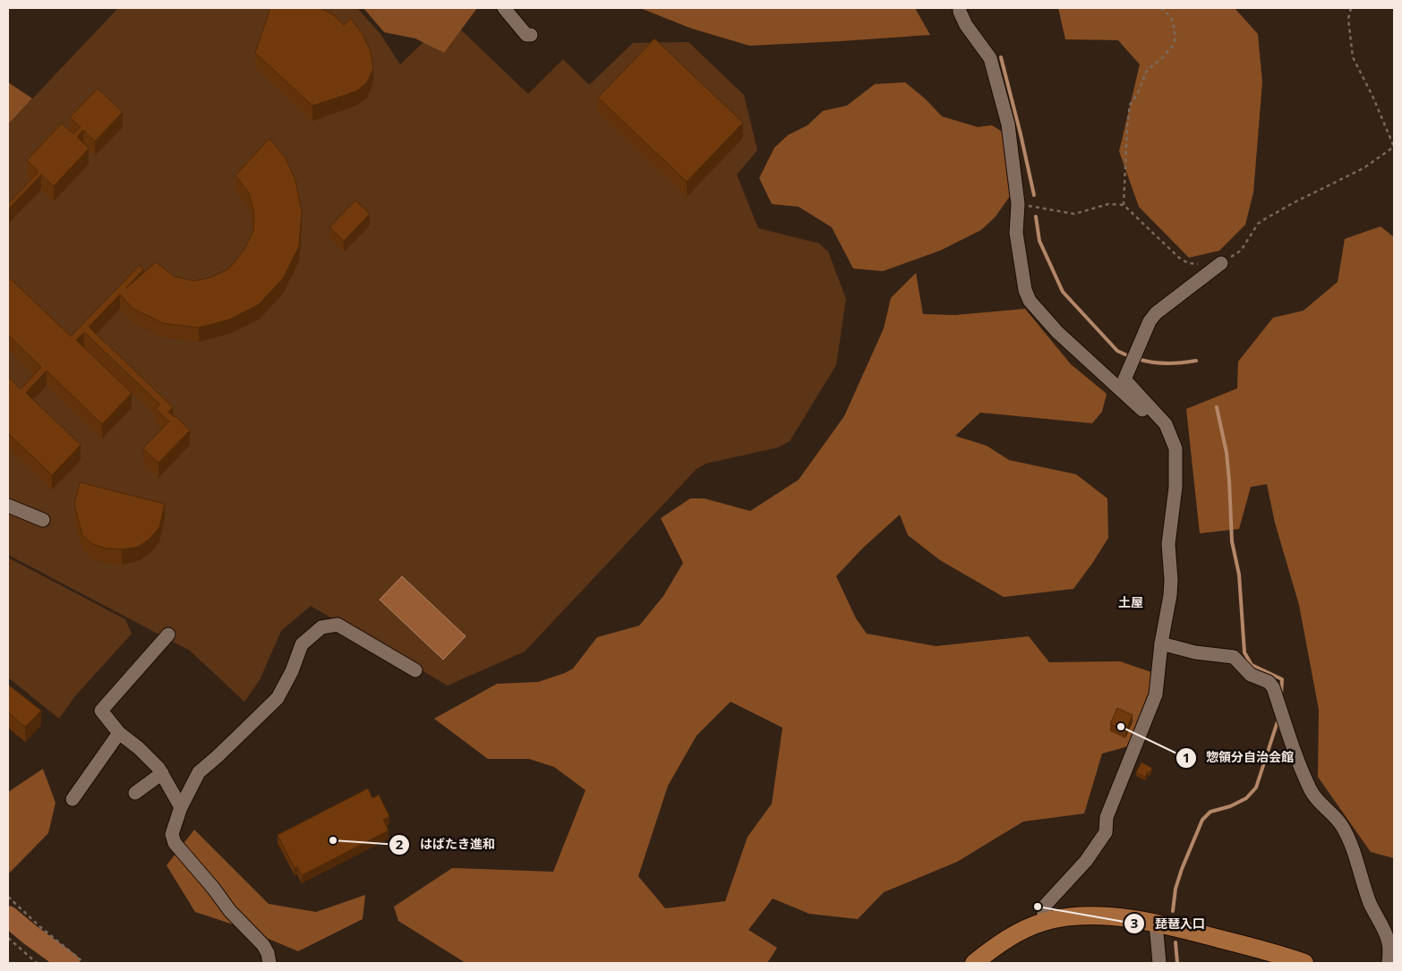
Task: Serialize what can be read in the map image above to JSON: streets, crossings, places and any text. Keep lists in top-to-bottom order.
{
  "districts": ["土屋"],
  "places": ["惣領分自治会館", "はばたき進和", "琵琶入口"]
}
